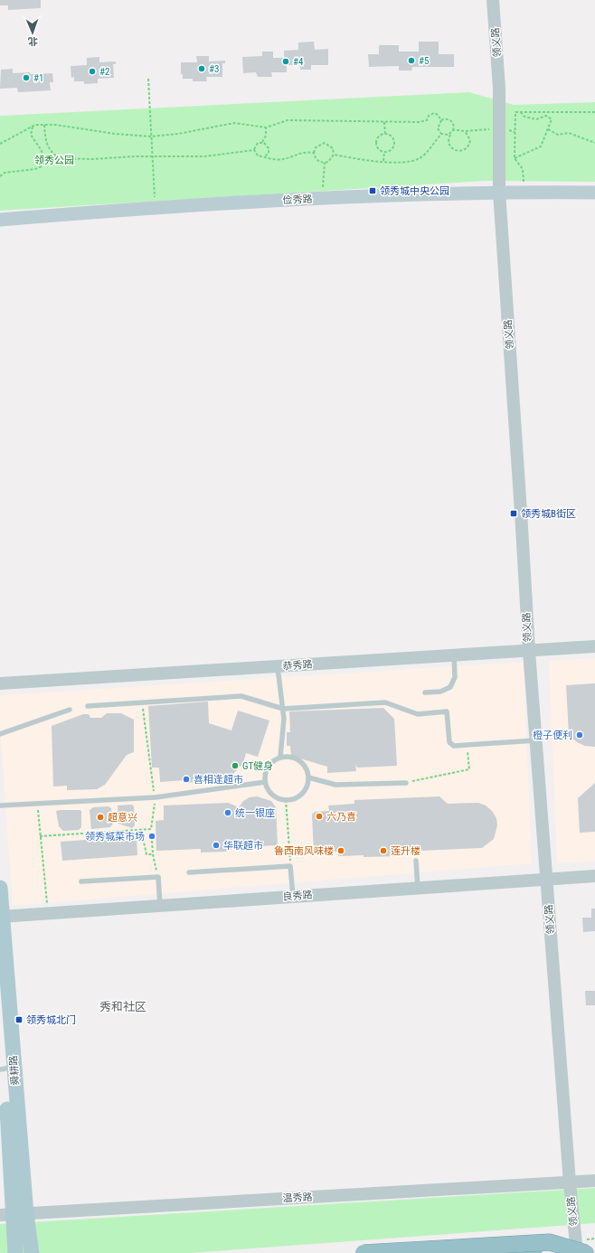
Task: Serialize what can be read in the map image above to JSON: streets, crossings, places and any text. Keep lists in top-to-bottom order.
{
  "streets": {
    "main road": ["俭秀路", "舜耕路"],
    "street": [
      "领义路",
      "恭秀路",
      "良秀路",
      "温秀路"
    ]
  },
  "crossings": [
    ["领义路", "俭秀路"],
    ["领义路", "恭秀路"],
    ["领义路", "良秀路"],
    ["领义路", "温秀路"],
    ["良秀路", "舜耕路"],
    ["舜耕路", "温秀路"]
  ],
  "districts": ["秀和社区"],
  "parks": ["领秀公园"],
  "places": {
    "other": [
      "#5",
      "#4",
      "#3",
      "#2",
      "#1",
      "橙子便利",
      "GT健身",
      "喜相逢超市",
      "统一银座",
      "六乃喜",
      "超意兴",
      "领秀城菜市场",
      "华联超市",
      "鲁西南风味楼",
      "莲升楼"
    ],
    "transit": ["领秀城中央公园", "领秀城B街区", "领秀城北门"]
  },
  "north": "bottom"
}
